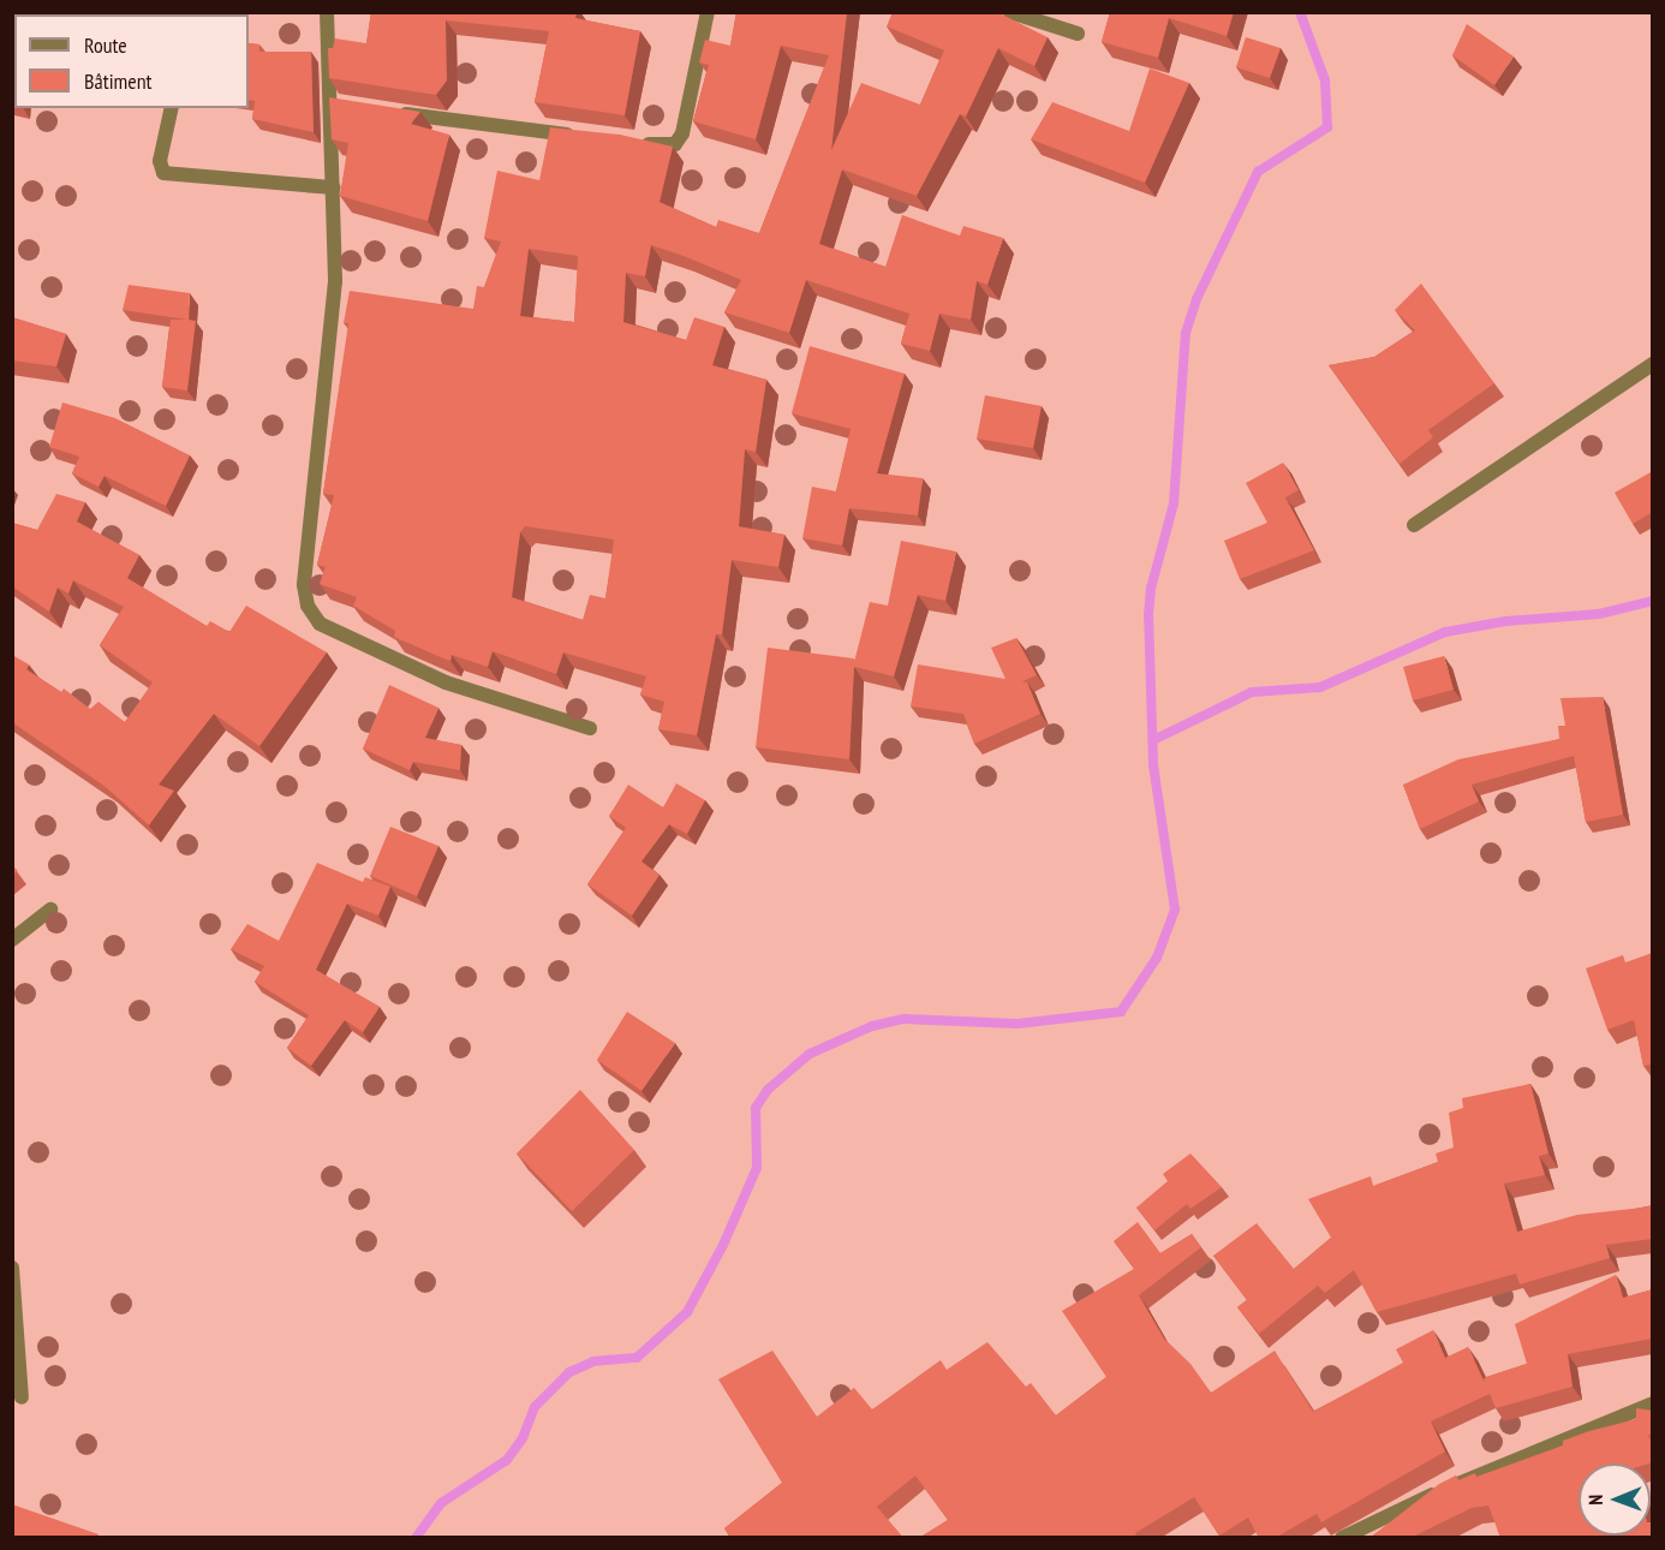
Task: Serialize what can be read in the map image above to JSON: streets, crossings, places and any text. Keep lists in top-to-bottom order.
{
  "legend": ["Route", "Bâtiment"],
  "north": "left"
}
